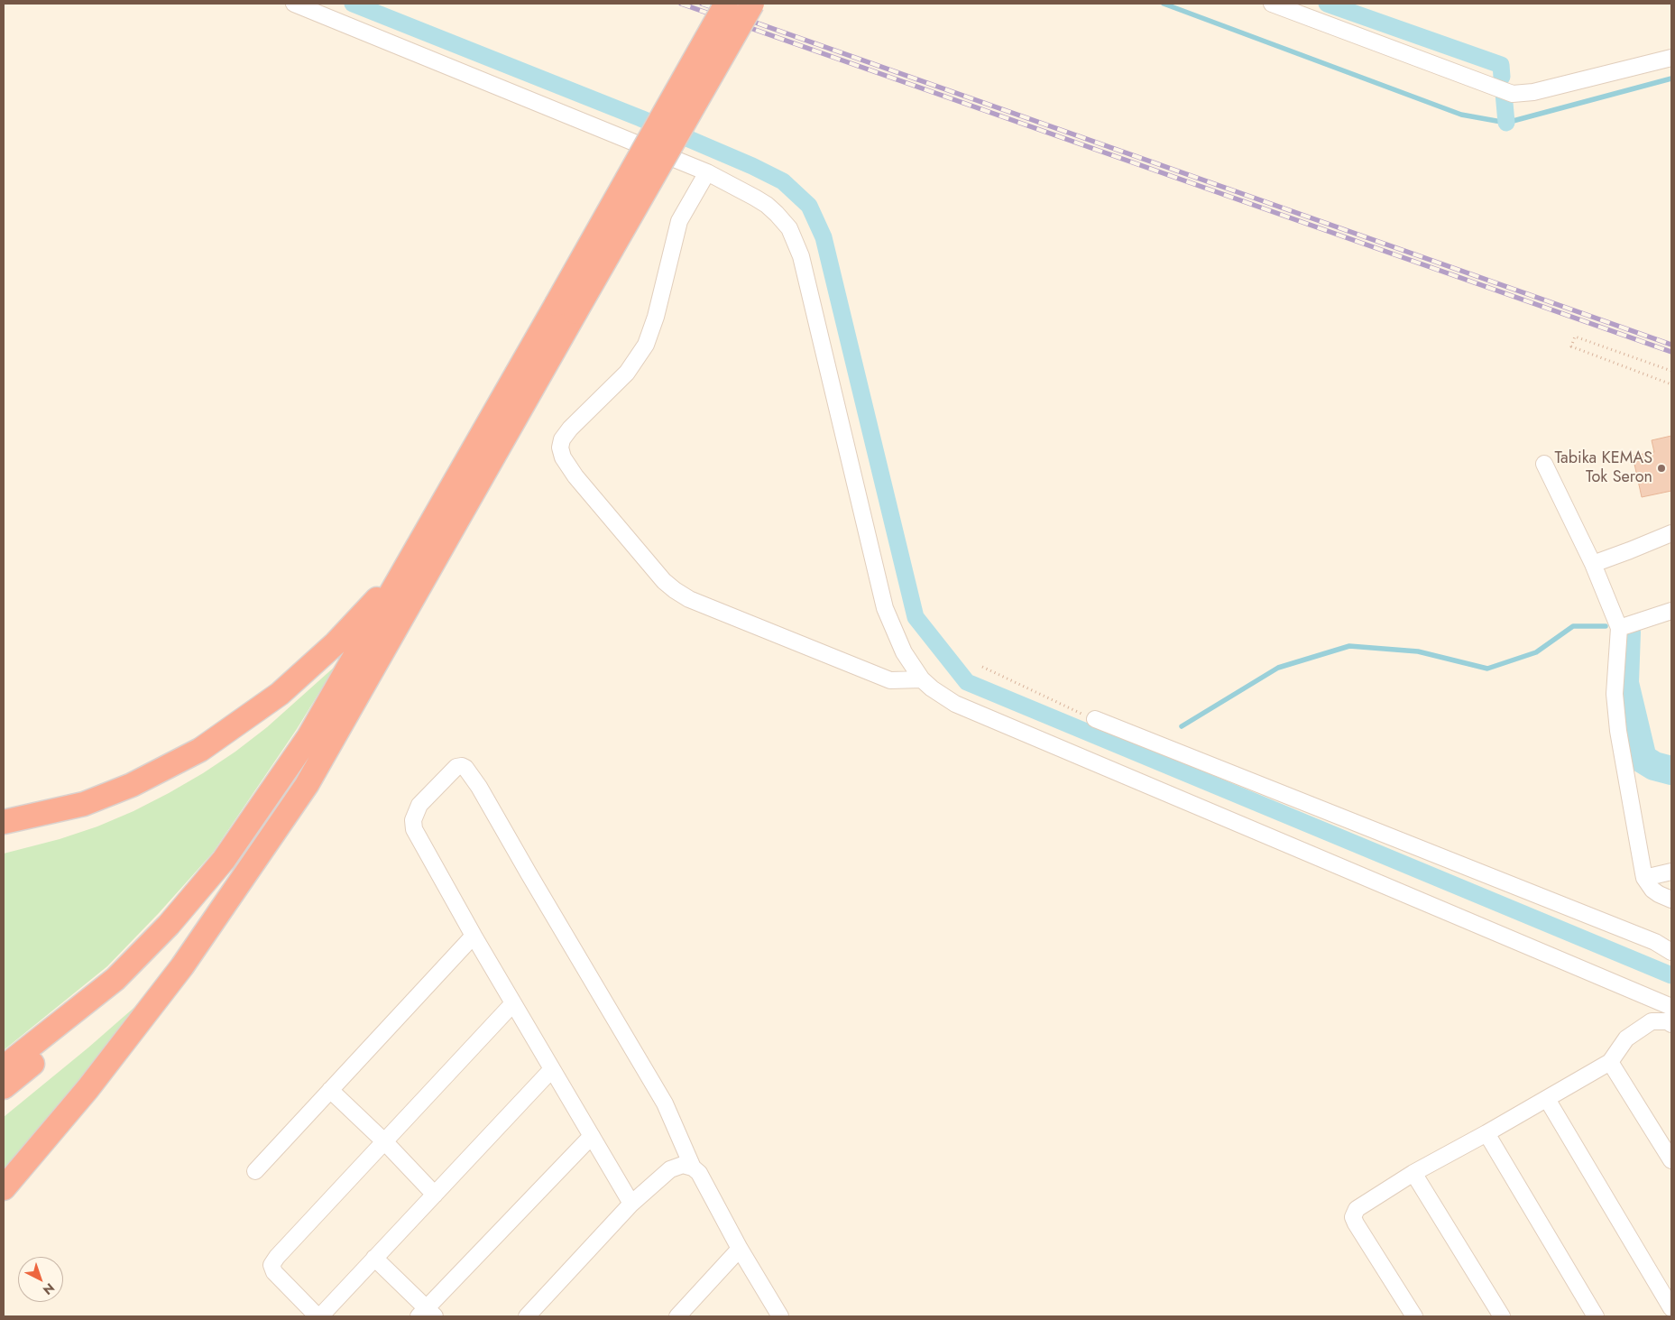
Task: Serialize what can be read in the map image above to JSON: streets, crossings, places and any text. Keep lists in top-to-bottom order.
{
  "places": ["Tabika KEMAS Tok Seron"],
  "north": "bottom right"
}
